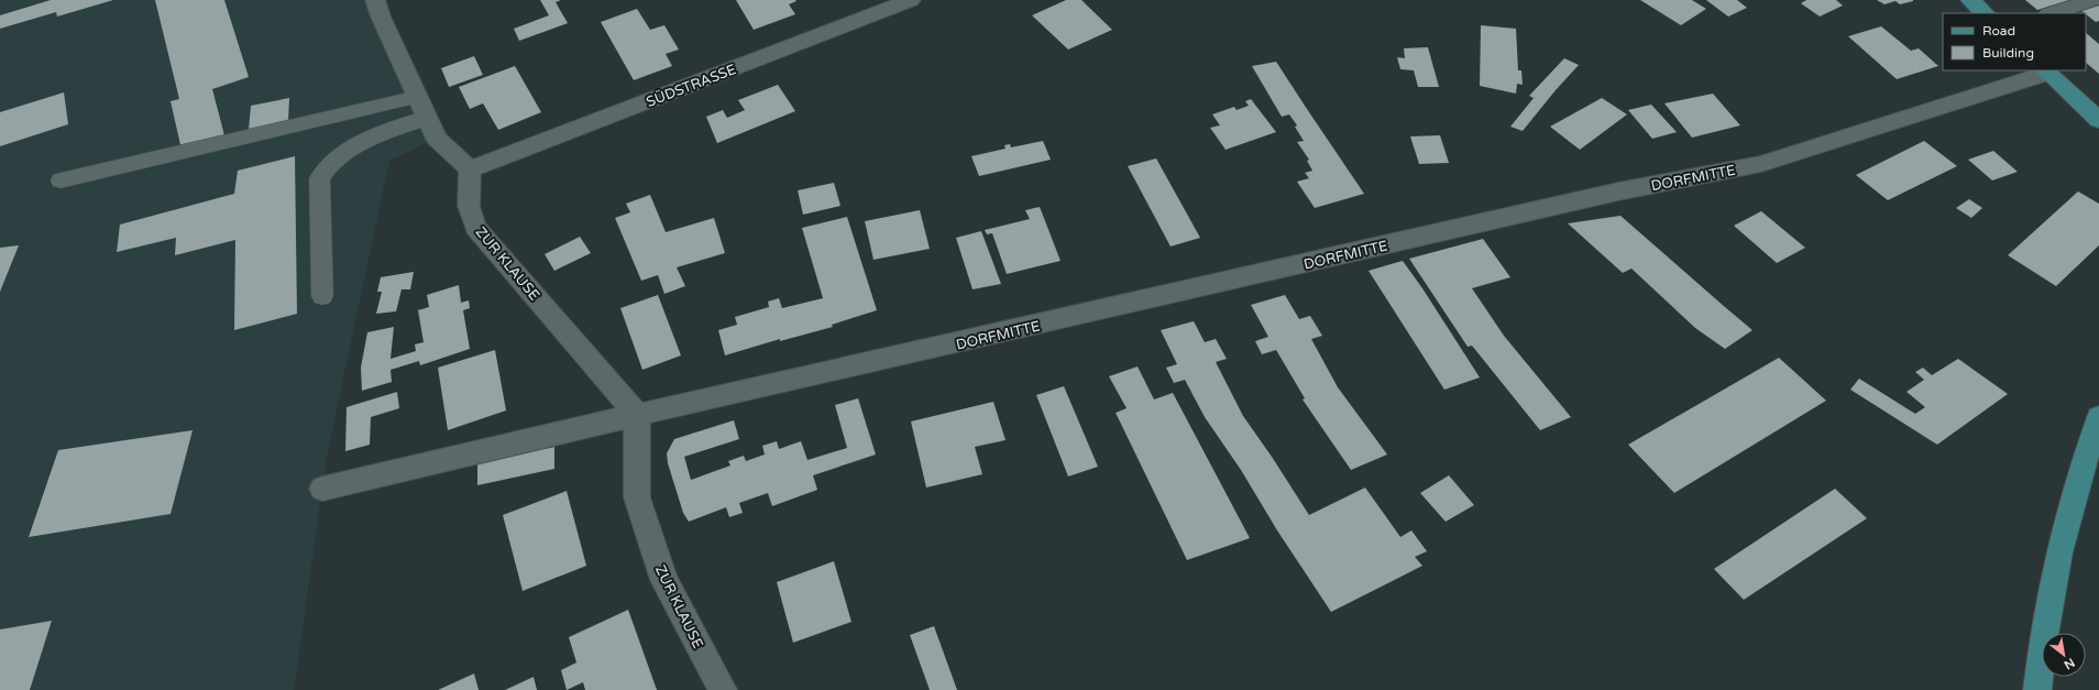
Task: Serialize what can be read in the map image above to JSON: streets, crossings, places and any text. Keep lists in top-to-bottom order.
{
  "streets": {
    "street": ["SÜDSTRASSE", "DORFMITTE", "ZUR KLAUSE"]
  },
  "crossings": [
    ["SÜDSTRASSE", "ZUR KLAUSE"],
    ["DORFMITTE", "ZUR KLAUSE"]
  ],
  "legend": ["Road", "Building"],
  "north": "bottom right"
}
